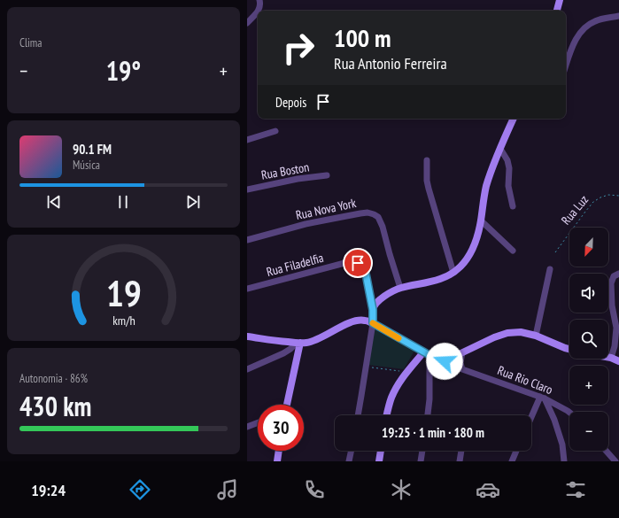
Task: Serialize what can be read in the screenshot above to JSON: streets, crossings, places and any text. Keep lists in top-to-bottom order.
{
  "streets": {
    "street": [
      "Rua Boston",
      "Rua Nova York",
      "Rua Filadelfia",
      "Rua Rio Claro"
    ],
    "path": ["Rua Luz"]
  },
  "north": "bottom left",
  "page": {
    "tile": [
      "Clima",
      ["Autonomia · 86%", "430 km"]
    ],
    "turn": ["100 m", "Rua Antonio Ferreira"],
    "heat": ["−", "19°", "+"],
    "then": "Depois",
    "song": ["90.1 FM", "Música"],
    "map_buttons": ["+", "−"],
    "limit": "30",
    "trip": "19:25 · 1 min · 180 m",
    "tabs": "19:24",
    "gauge": ["19", "km/h"]
  }
}
